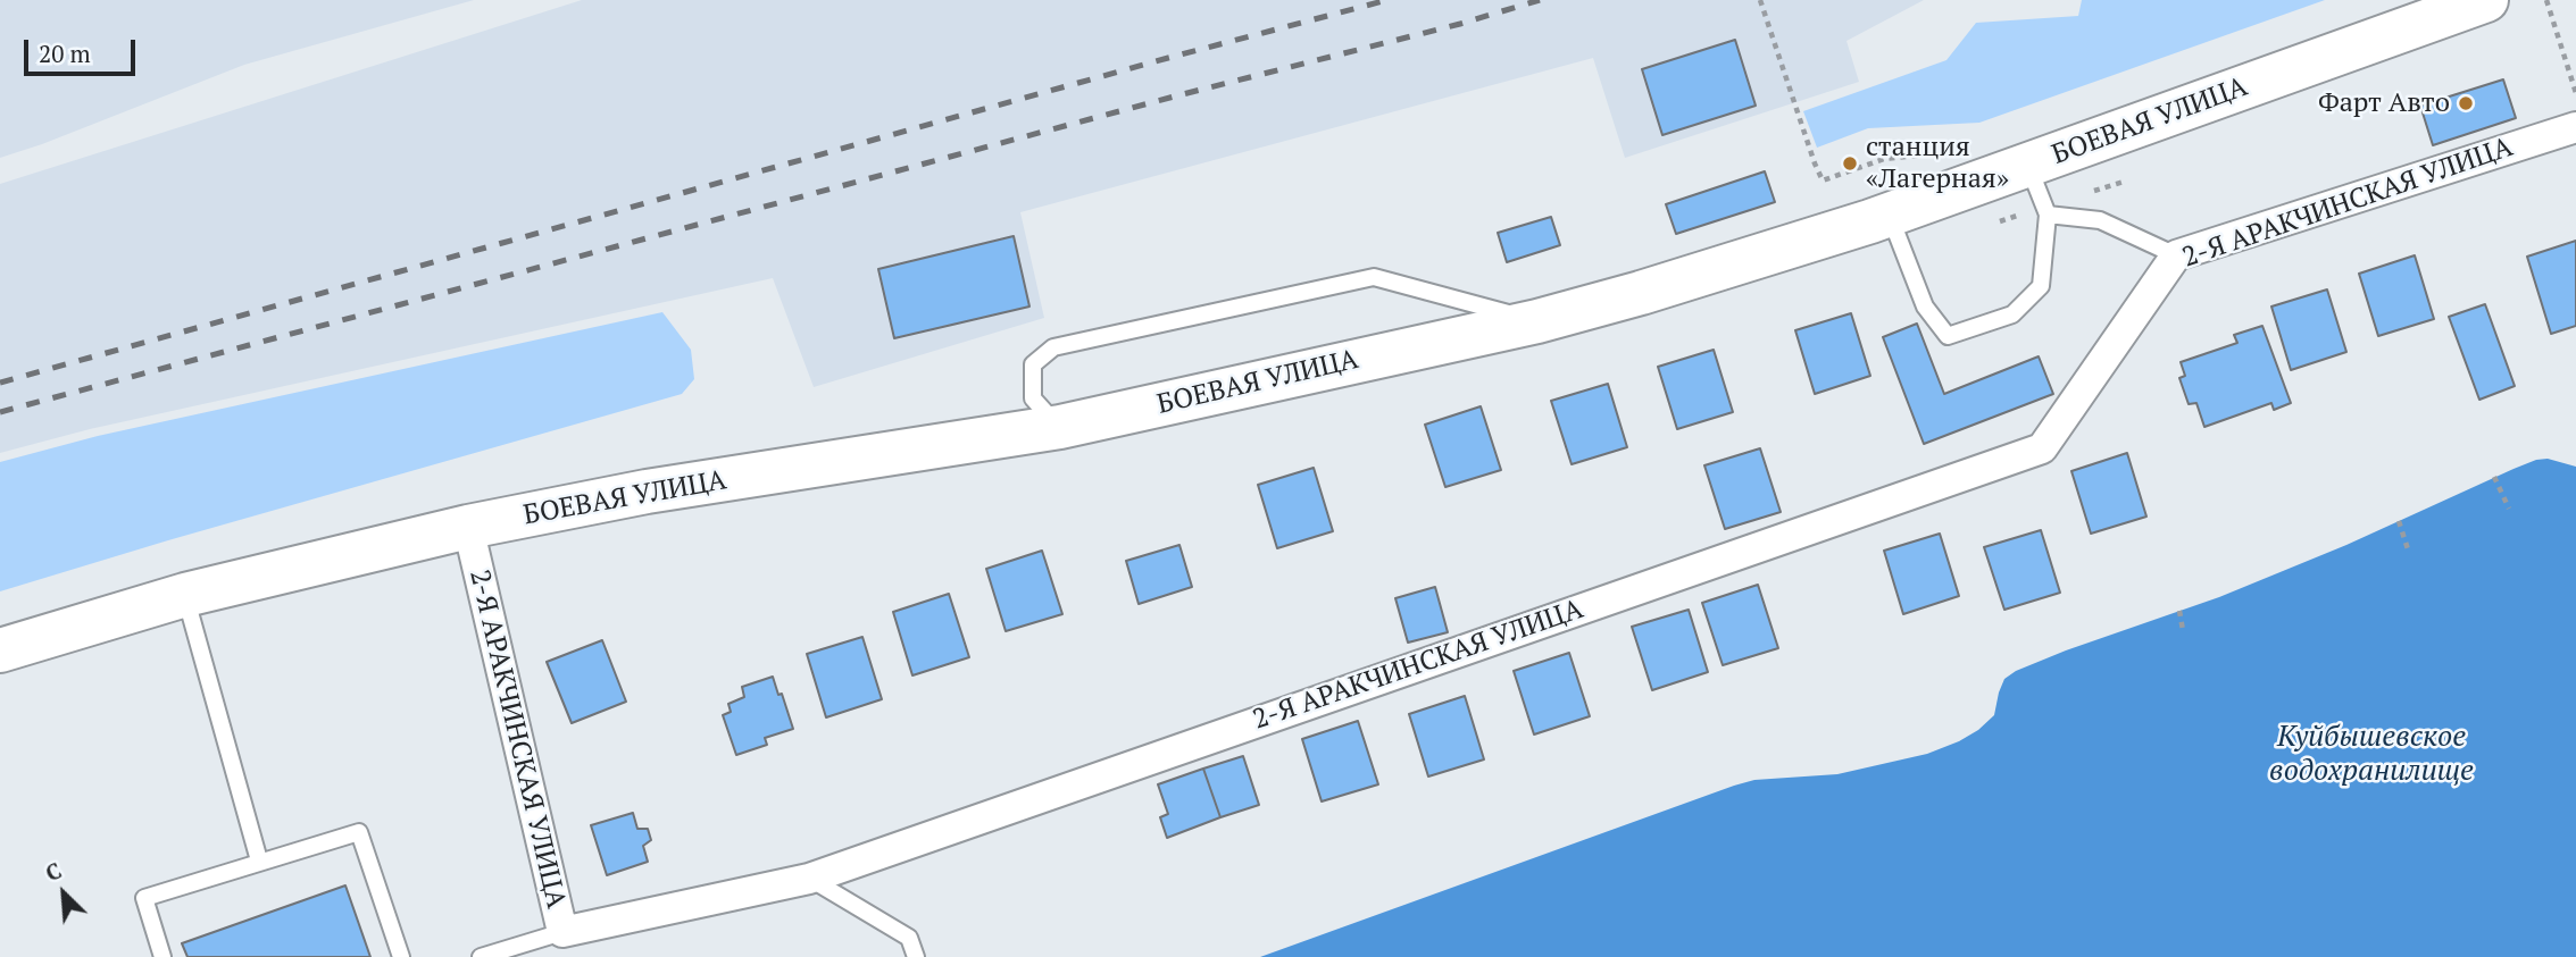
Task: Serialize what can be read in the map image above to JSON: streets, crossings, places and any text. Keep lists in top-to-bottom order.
{
  "streets": {
    "main road": ["БОЕВАЯ УЛИЦА"],
    "street": ["2-Я АРАКЧИНСКАЯ УЛИЦА"]
  },
  "crossings": [
    ["БОЕВАЯ УЛИЦА", "2-Я АРАКЧИНСКАЯ УЛИЦА"]
  ],
  "water": ["Куйбышевское водохранилище"],
  "places": ["Фарт Авто", "станция «Лагерная»"],
  "scale_bar": "20 m",
  "north": "top left"
}
